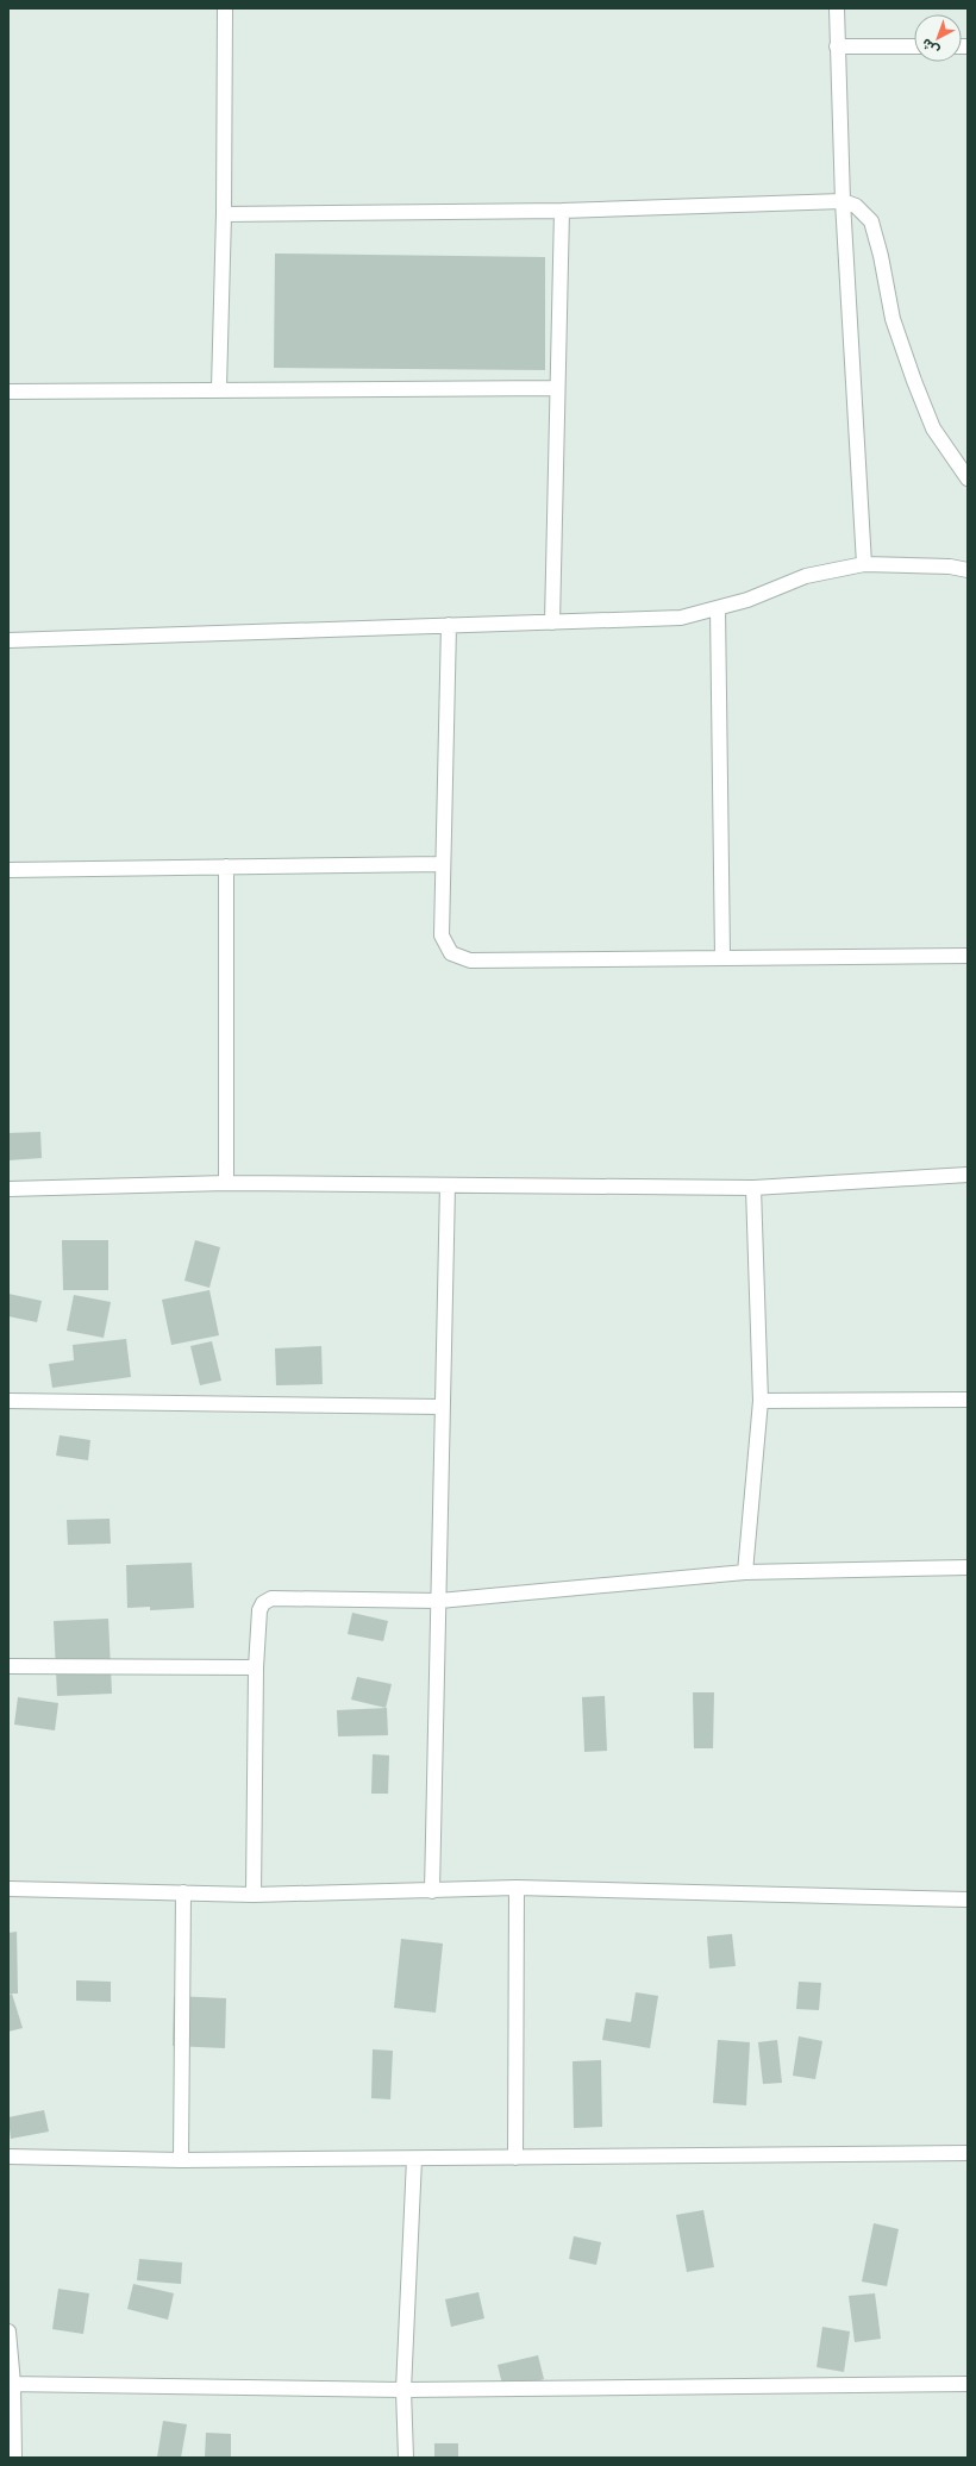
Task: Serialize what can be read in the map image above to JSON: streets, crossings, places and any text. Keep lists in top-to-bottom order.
{
  "north": "bottom left"
}
